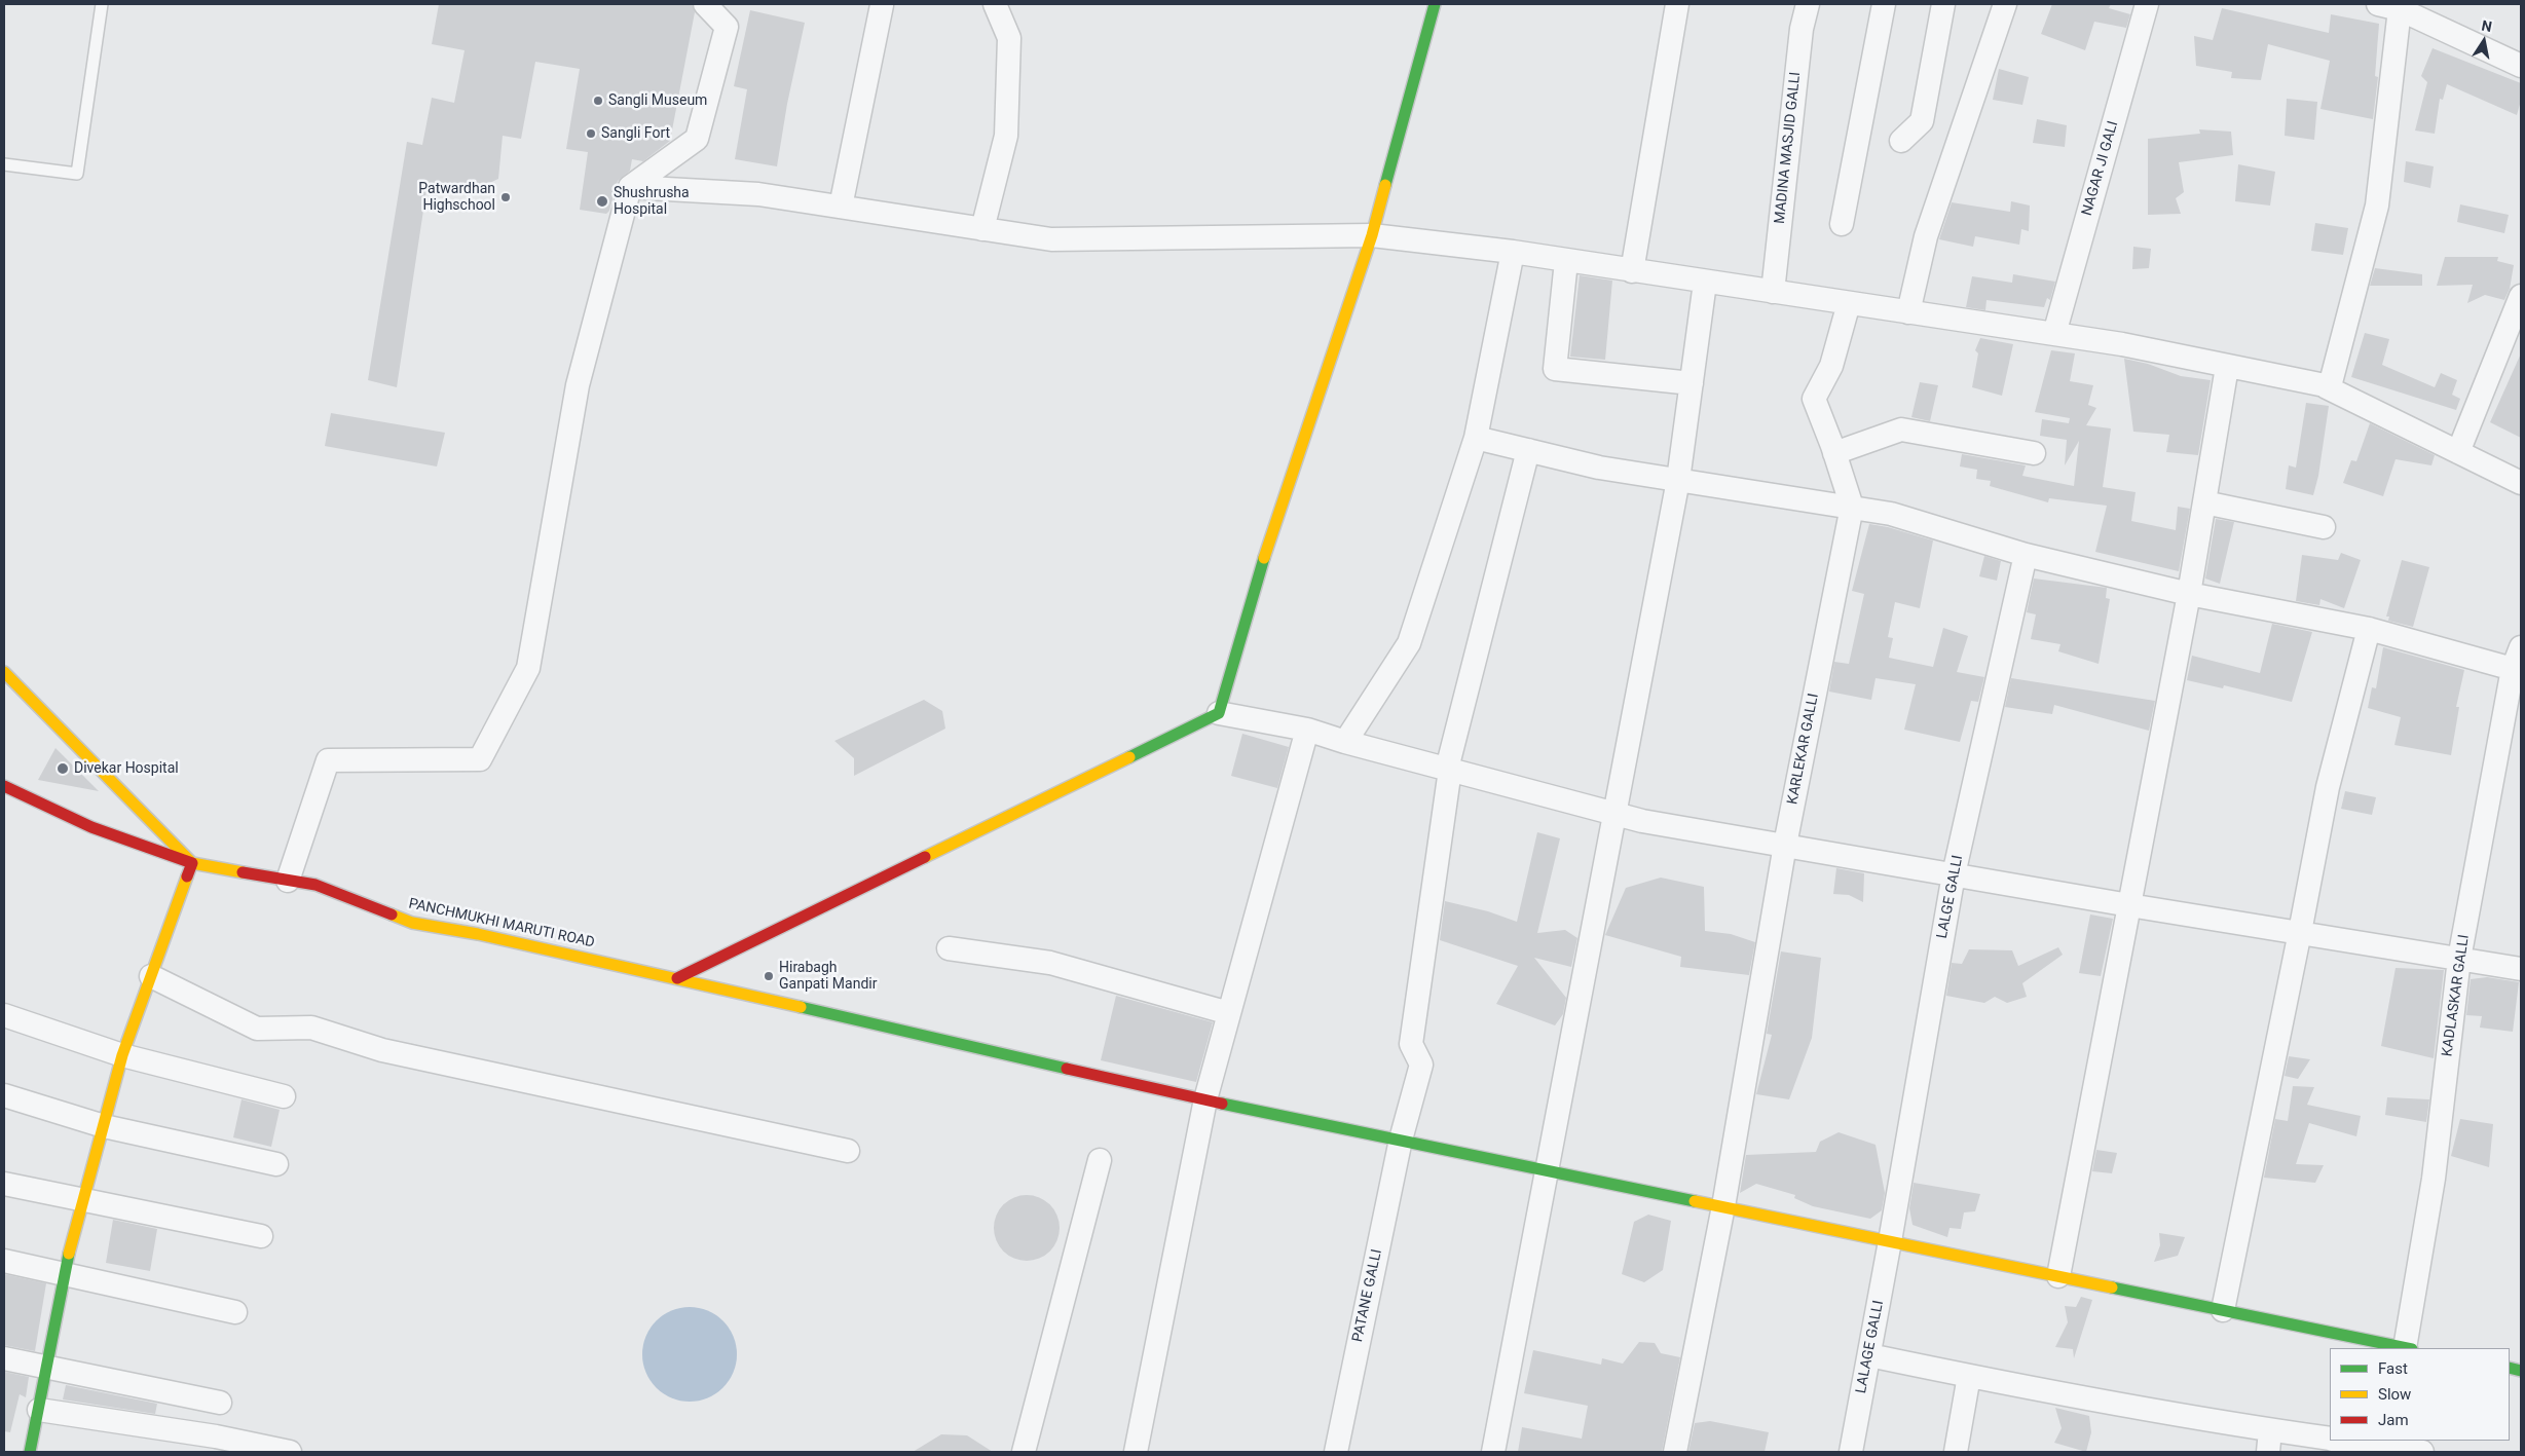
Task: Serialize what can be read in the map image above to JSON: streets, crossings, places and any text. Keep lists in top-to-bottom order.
{
  "streets": {
    "street": [
      "MADINA MASJID GALLI",
      "NAGAR JI GALI",
      "KARLEKAR GALLI",
      "LALGE GALLI",
      "PANCHMUKHI MARUTI ROAD",
      "KADLASKAR GALLI",
      "PATANE GALLI",
      "LALAGE GALLI"
    ]
  },
  "crossings": [
    ["KARLEKAR GALLI", "PANCHMUKHI MARUTI ROAD"],
    ["LALGE GALLI", "PANCHMUKHI MARUTI ROAD"],
    ["LALGE GALLI", "LALAGE GALLI"],
    ["PANCHMUKHI MARUTI ROAD", "PATANE GALLI"],
    ["PANCHMUKHI MARUTI ROAD", "LALAGE GALLI"]
  ],
  "places": [
    "Sangli Museum",
    "Sangli Fort",
    "Patwardhan Highschool",
    "Shushrusha Hospital",
    "Divekar Hospital",
    "Hirabagh Ganpati Mandir"
  ],
  "legend": ["Fast", "Slow", "Jam"],
  "north": "top"
}
